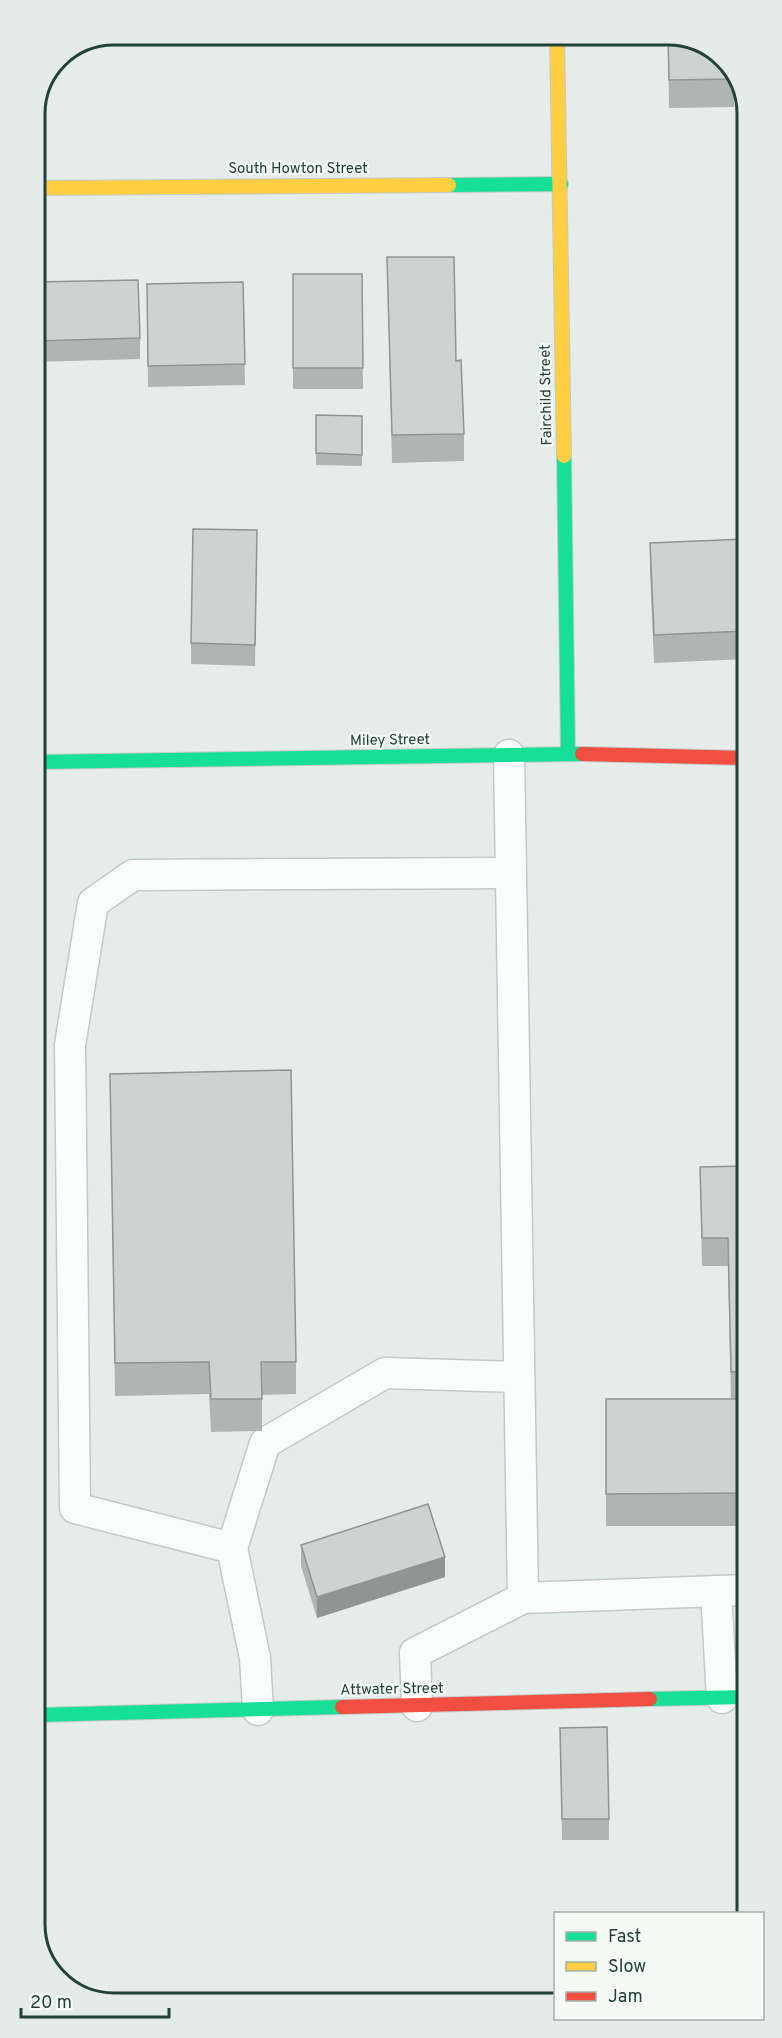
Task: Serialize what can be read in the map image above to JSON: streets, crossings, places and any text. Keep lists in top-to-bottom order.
{
  "streets": {
    "street": [
      "South Howton Street",
      "Fairchild Street",
      "Miley Street",
      "Attwater Street"
    ]
  },
  "crossings": [
    ["South Howton Street", "Fairchild Street"],
    ["Fairchild Street", "Miley Street"]
  ],
  "legend": ["Fast", "Slow", "Jam"],
  "scale_bar": "20 m"
}
